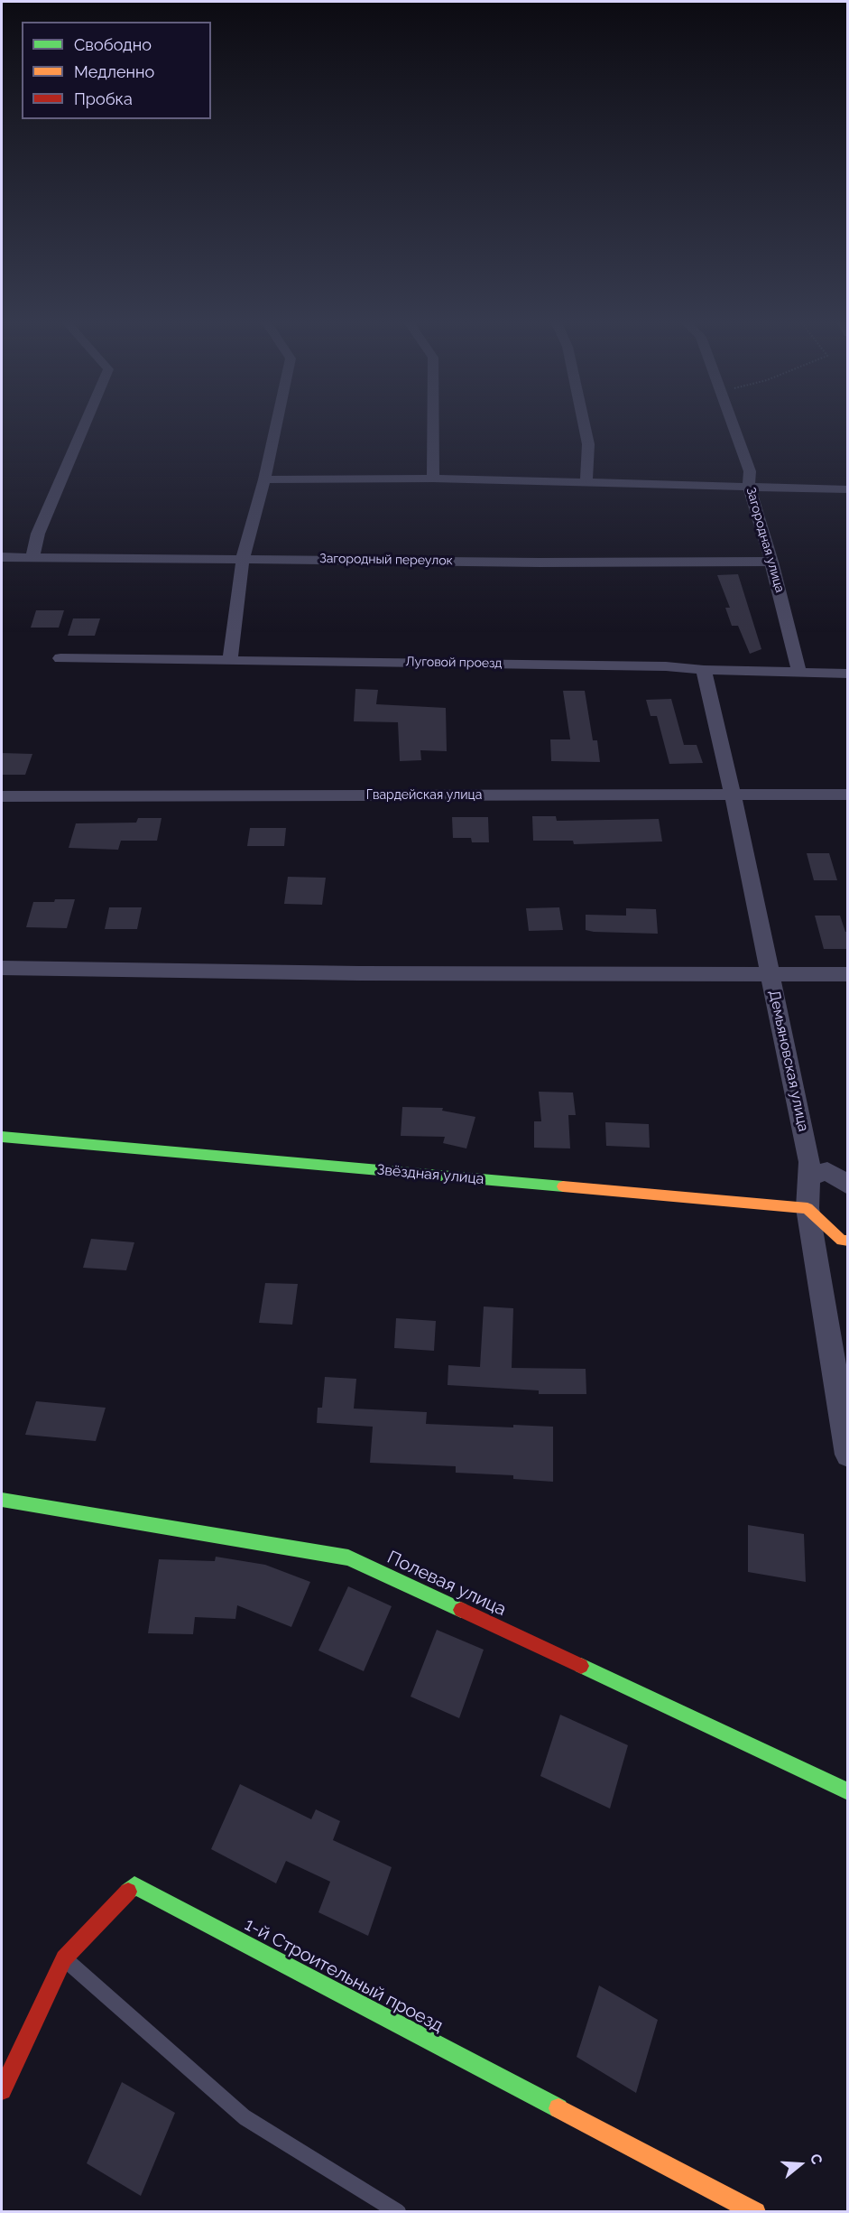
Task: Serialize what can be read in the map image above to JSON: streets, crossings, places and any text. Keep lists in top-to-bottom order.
{
  "streets": {
    "street": [
      "Загородная улица",
      "Загородный переулок",
      "Луговой проезд",
      "Гвардейская улица",
      "Демьяновская улица",
      "Звёздная улица",
      "Полевая улица",
      "1-й Строительный проезд"
    ]
  },
  "crossings": [
    ["Загородная улица", "Загородный переулок"],
    ["Загородная улица", "Луговой проезд"],
    ["Луговой проезд", "Демьяновская улица"],
    ["Гвардейская улица", "Демьяновская улица"],
    ["Демьяновская улица", "Звёздная улица"]
  ],
  "legend": ["Свободно", "Медленно", "Пробка"],
  "north": "right"
}
